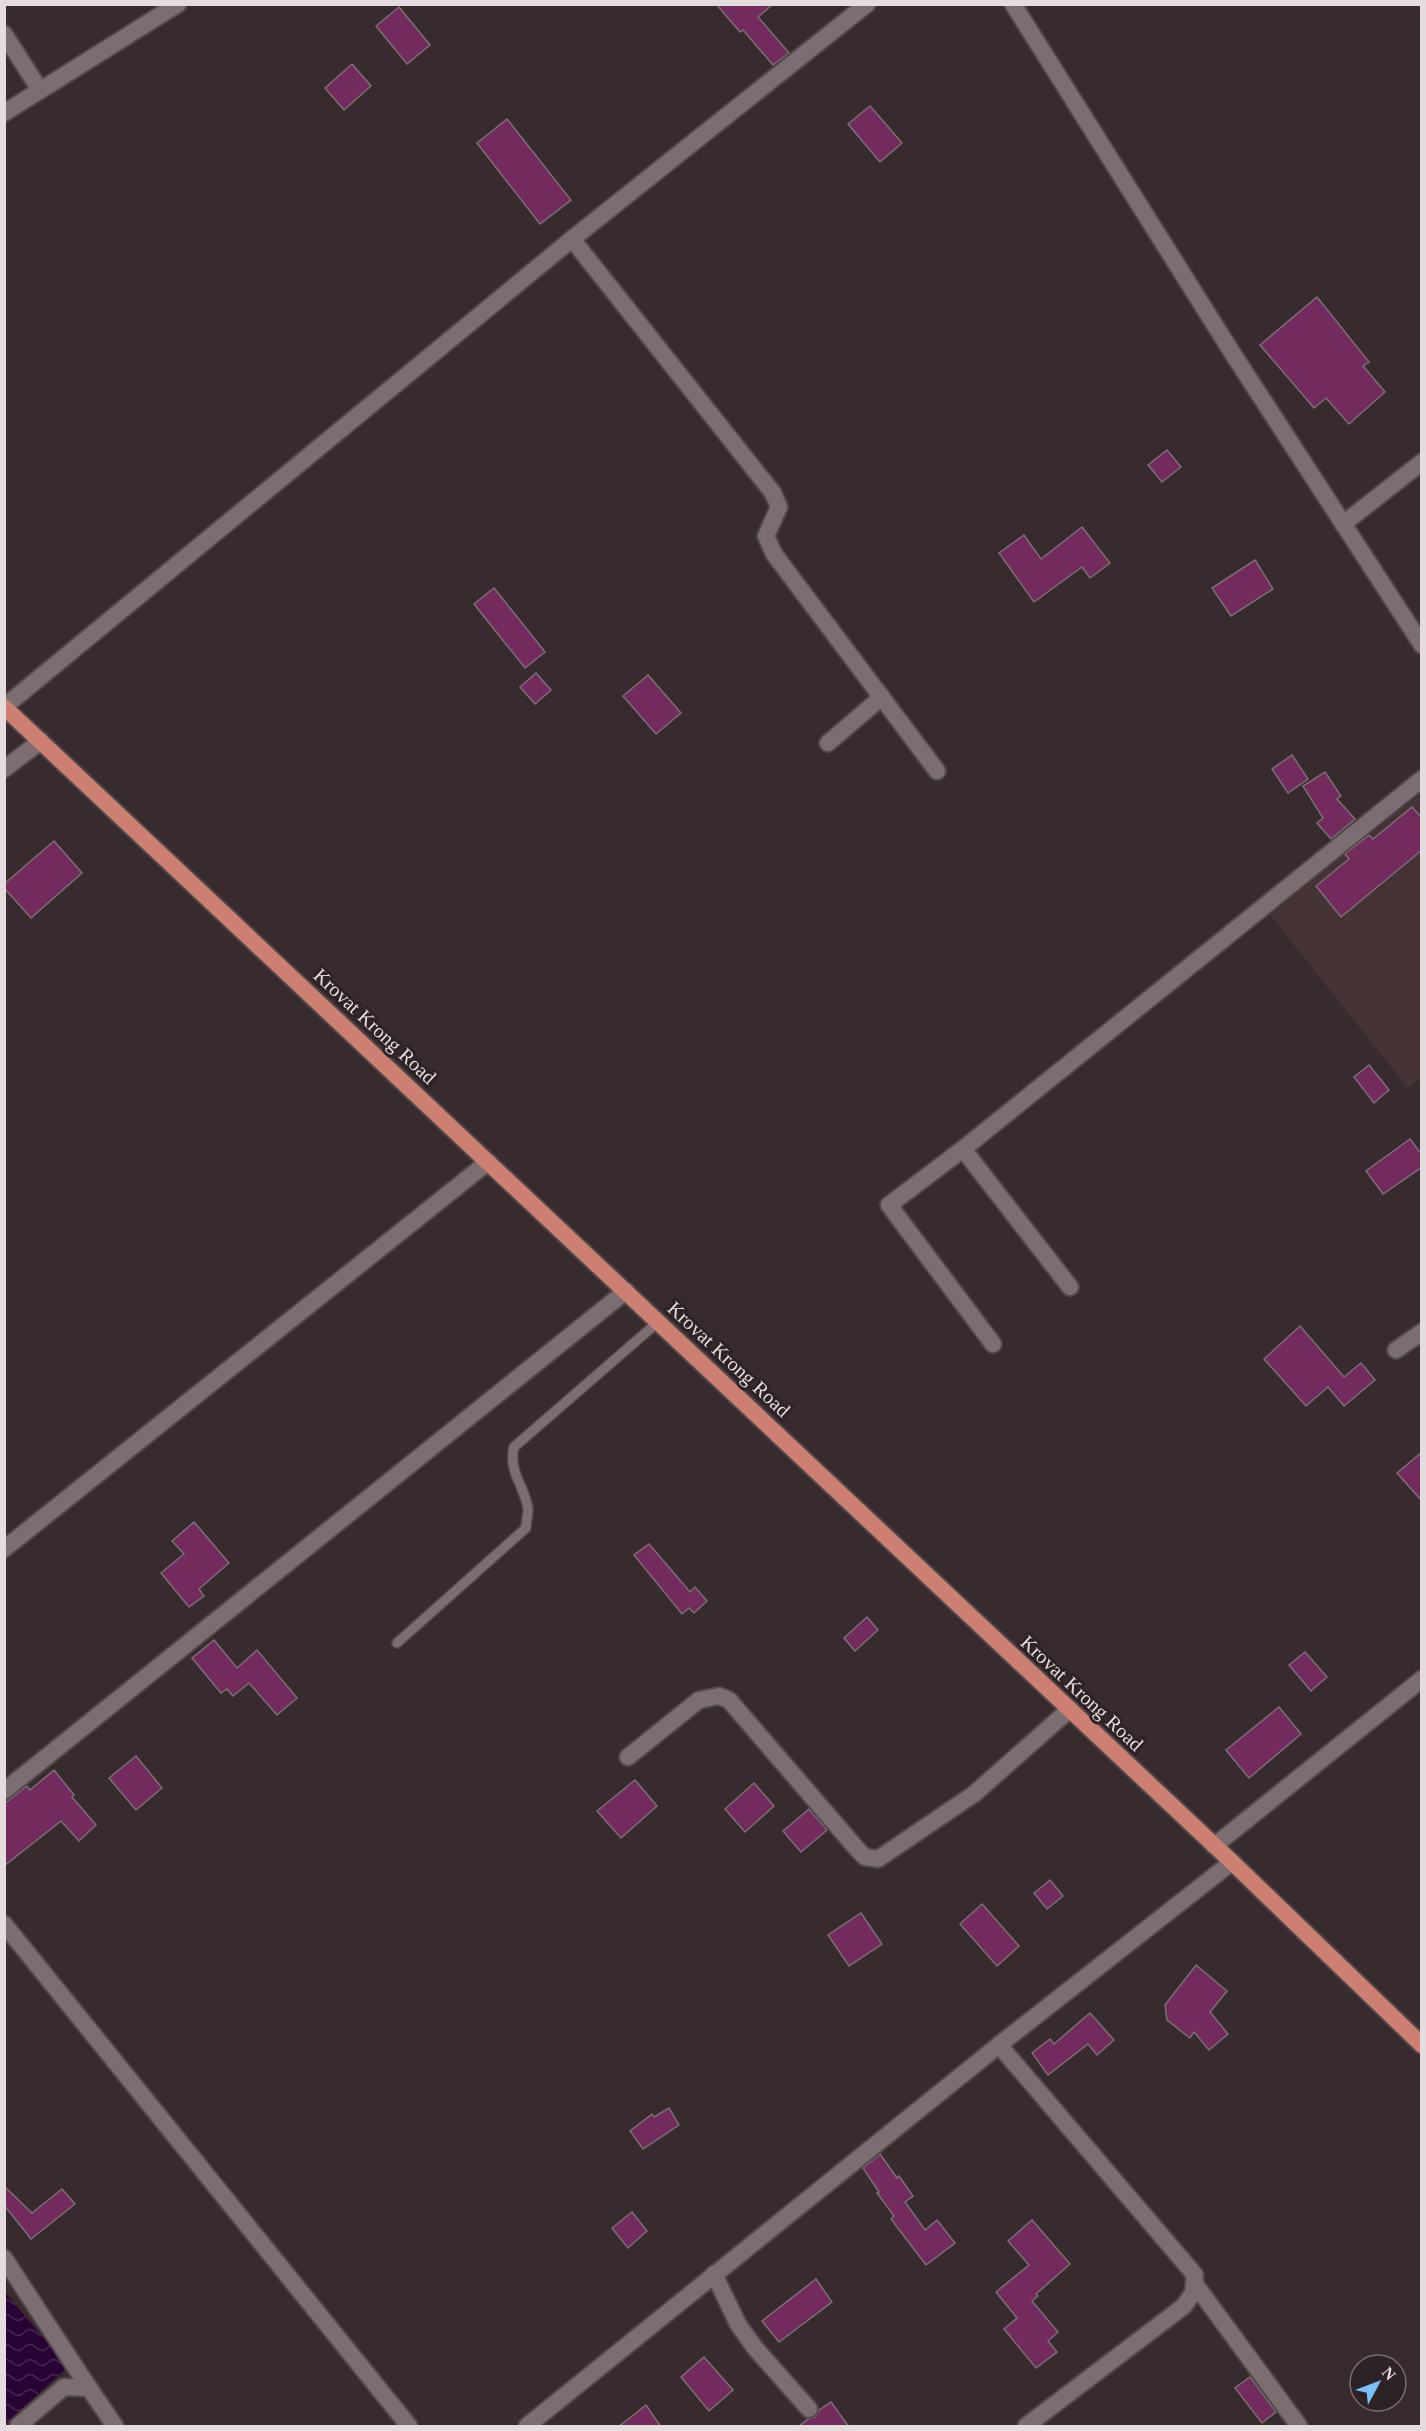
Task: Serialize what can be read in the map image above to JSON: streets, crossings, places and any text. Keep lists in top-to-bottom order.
{
  "streets": {
    "highway": ["Krovat Krong Road"]
  },
  "north": "top right"
}
